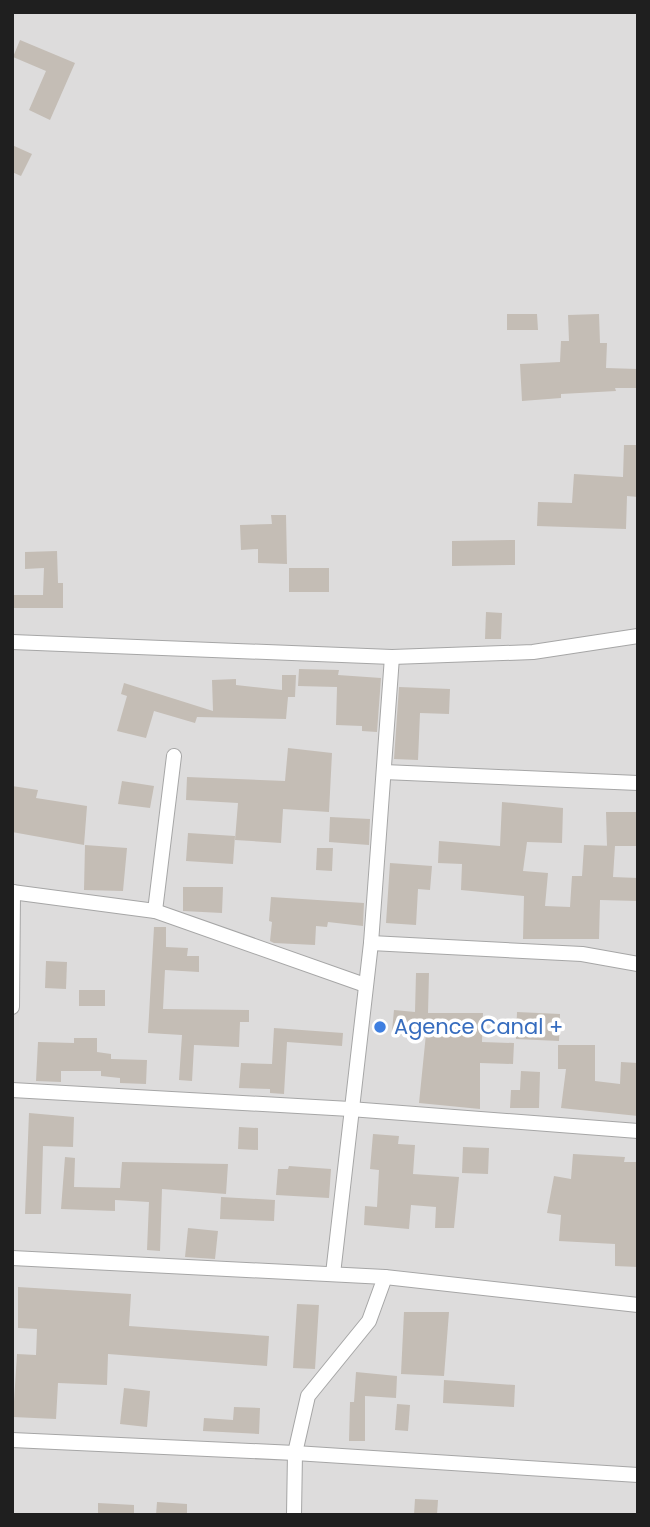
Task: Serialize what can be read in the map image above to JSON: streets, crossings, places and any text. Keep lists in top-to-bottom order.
{
  "places": ["Agence Canal +"]
}
